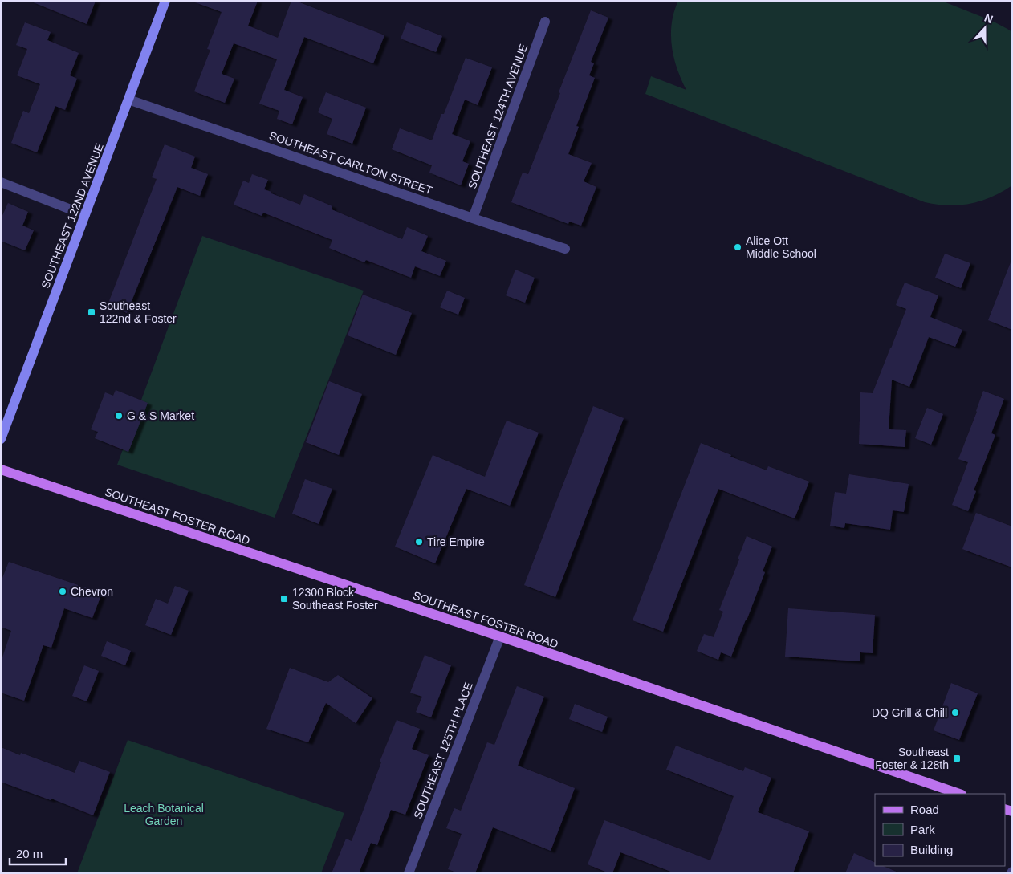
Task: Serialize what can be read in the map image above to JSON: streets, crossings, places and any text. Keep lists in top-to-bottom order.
{
  "streets": {
    "main road": ["SOUTHEAST 122ND AVENUE", "SOUTHEAST FOSTER ROAD"],
    "street": ["SOUTHEAST 124TH AVENUE", "SOUTHEAST CARLTON STREET", "SOUTHEAST 125TH PLACE"]
  },
  "crossings": [
    ["SOUTHEAST 124TH AVENUE", "SOUTHEAST CARLTON STREET"],
    ["SOUTHEAST CARLTON STREET", "SOUTHEAST 122ND AVENUE"],
    ["SOUTHEAST FOSTER ROAD", "SOUTHEAST 125TH PLACE"]
  ],
  "parks": ["Leach Botanical Garden"],
  "places": {
    "other": [
      "Alice Ott Middle School",
      "G & S Market",
      "Tire Empire",
      "Chevron",
      "DQ Grill & Chill"
    ],
    "transit": ["Southeast 122nd & Foster", "12300 Block Southeast Foster", "Southeast Foster & 128th"]
  },
  "legend": ["Road", "Park", "Building"],
  "scale_bar": "20 m",
  "north": "top"
}
